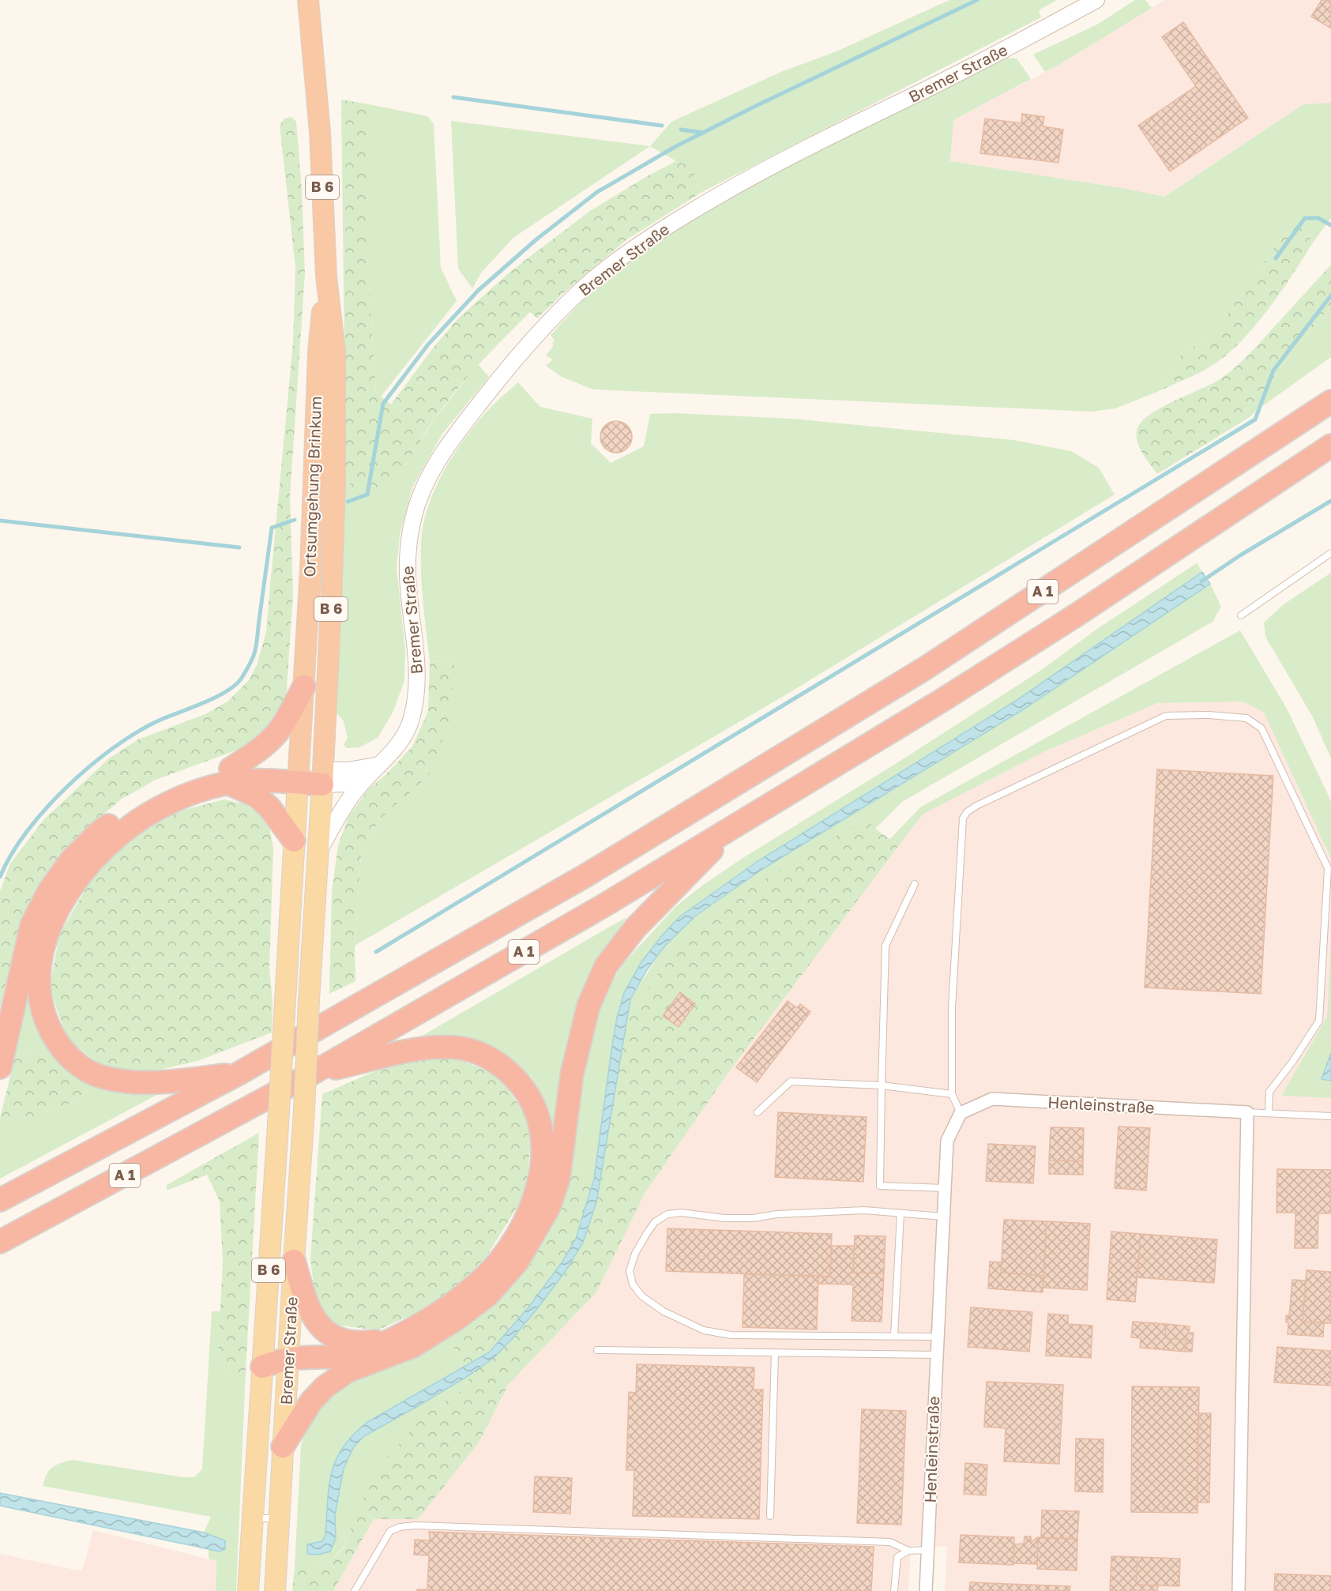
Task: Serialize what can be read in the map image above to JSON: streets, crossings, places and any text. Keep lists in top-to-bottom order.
{
  "streets": {
    "highway": ["B 6", "Ortsumgehung Brinkum", "A 1"],
    "main road": ["Bremer Straße"],
    "street": ["Henleinstraße"]
  },
  "crossings": [
    ["Bremer Straße", "B 6"],
    ["B 6", "Ortsumgehung Brinkum"]
  ]
}
